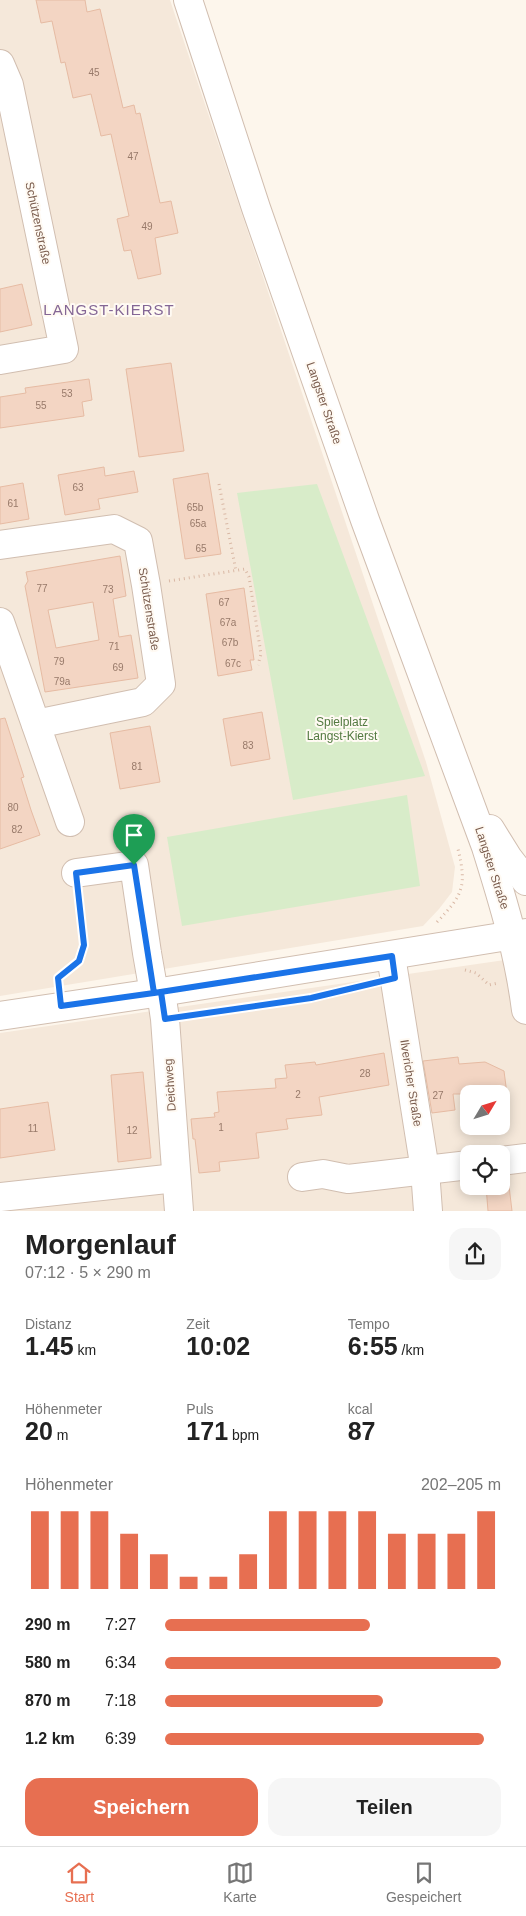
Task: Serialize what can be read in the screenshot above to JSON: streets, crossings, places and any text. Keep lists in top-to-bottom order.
{
  "streets": {
    "street": [
      "Schützenstraße",
      "Langster Straße",
      "Ilvericher Straße",
      "Deichweg"
    ]
  },
  "districts": ["LANGST-KIERST"],
  "parks": ["Spielplatz Langst-Kierst"],
  "house_numbers": [
    "45",
    "47",
    "49",
    "53",
    "55",
    "63",
    "61",
    "65b",
    "65a",
    "65",
    "77",
    "73",
    "67",
    "67a",
    "67b",
    "71",
    "79",
    "67c",
    "69",
    "79a",
    "83",
    "81",
    "80",
    "82",
    "28",
    "2",
    "27",
    "1",
    "11",
    "12"
  ],
  "north": "top right",
  "page": {
    "heading": ["Morgenlauf", "07:12 · 5 × 290 m"],
    "stats": [
      ["Distanz", "1.45 km"],
      ["Zeit", "10:02"],
      ["Tempo", "6:55 /km"],
      ["Höhenmeter", "20 m"],
      ["Puls", "171 bpm"],
      ["kcal", "87"]
    ],
    "chart": ["Höhenmeter", "202–205 m"],
    "list": [
      {
        "name": "290 m",
        "note": "7:27"
      },
      {
        "name": "580 m",
        "note": "6:34"
      },
      {
        "name": "870 m",
        "note": "7:18"
      },
      {
        "name": "1.2 km",
        "note": "6:39"
      }
    ],
    "buttons": ["Speichern", "Teilen"],
    "tabs": ["Start", "Karte", "Gespeichert"]
  }
}
